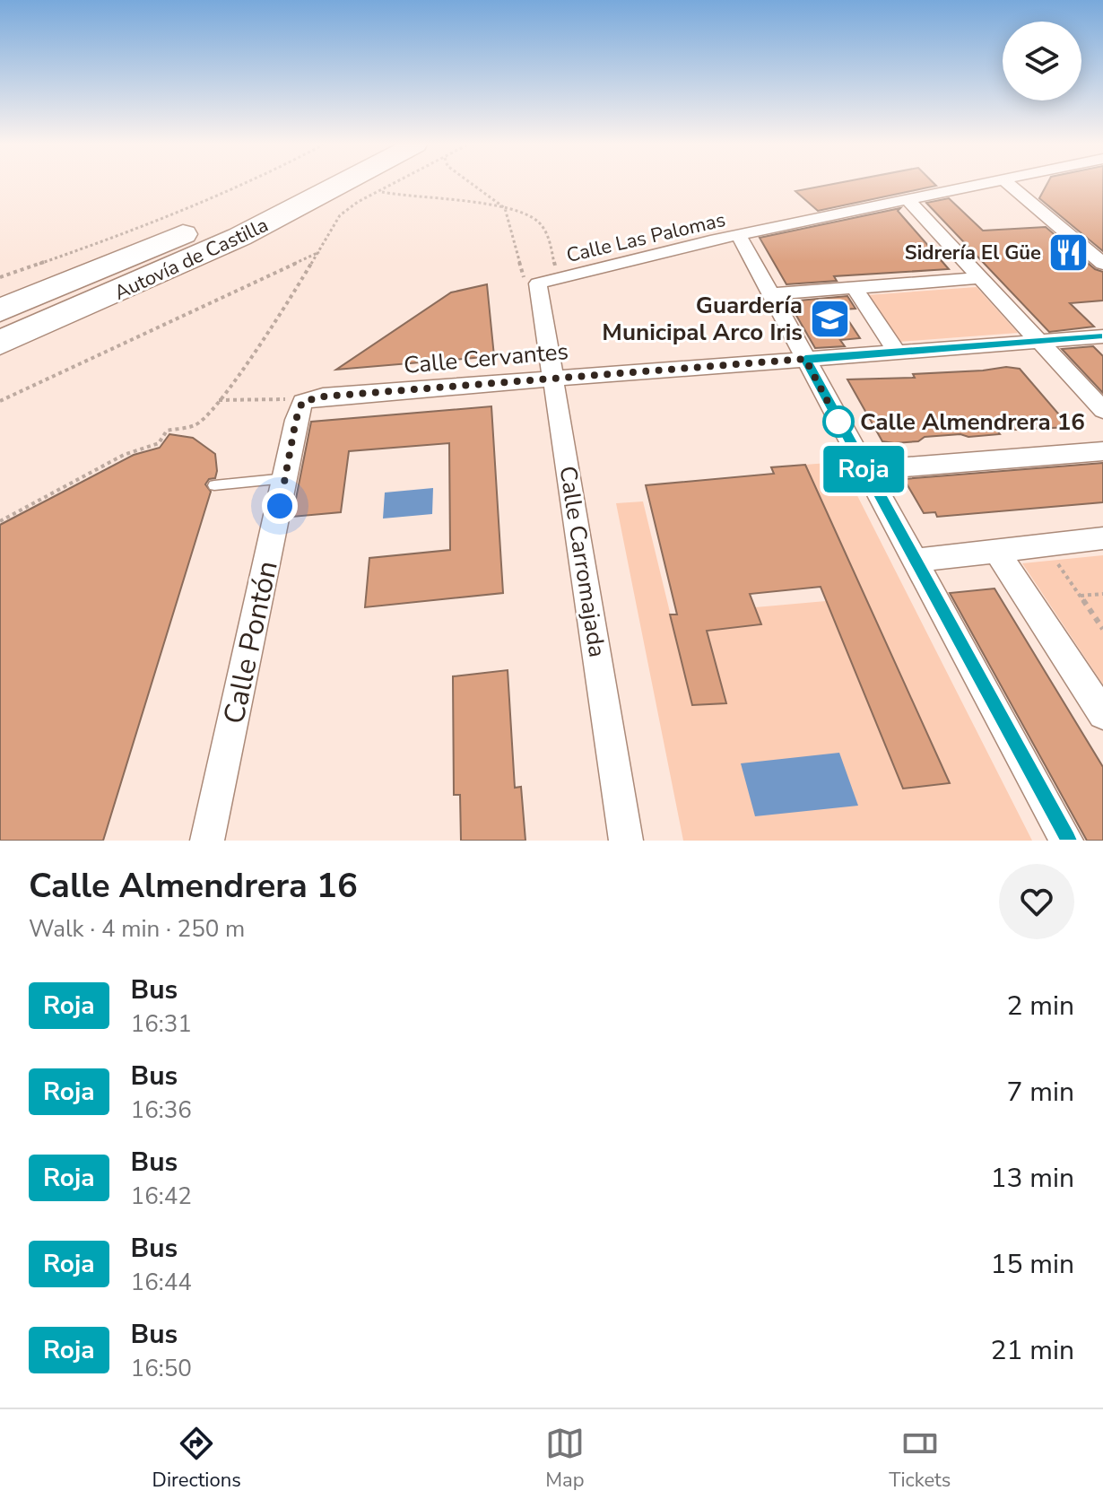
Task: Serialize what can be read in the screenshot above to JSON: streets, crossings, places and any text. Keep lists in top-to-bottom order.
{
  "streets": {
    "highway": ["Autovía de Castilla"],
    "street": [
      "Calle Las Palomas",
      "Calle Cervantes",
      "Calle Carromajada",
      "Calle Pontón"
    ]
  },
  "crossings": [
    ["Calle Las Palomas", "Calle Carromajada"],
    ["Calle Cervantes", "Calle Carromajada"],
    ["Calle Cervantes", "Calle Pontón"]
  ],
  "places": {
    "restaurant": ["Sidrería El Güe"],
    "school or university": ["Guardería Municipal Arco Iris"],
    "other": ["Calle Almendrera 16"]
  },
  "lines": ["bus line Roja"],
  "page": {
    "on_map": "Roja",
    "heading": ["Calle Almendrera 16", "Walk · 4 min · 250 m"],
    "list": [
      {
        "mark": "Roja",
        "name": "Bus",
        "note": "16:31",
        "value": "2 min"
      },
      {
        "mark": "Roja",
        "name": "Bus",
        "note": "16:36",
        "value": "7 min"
      },
      {
        "mark": "Roja",
        "name": "Bus",
        "note": "16:42",
        "value": "13 min"
      },
      {
        "mark": "Roja",
        "name": "Bus",
        "note": "16:44",
        "value": "15 min"
      },
      {
        "mark": "Roja",
        "name": "Bus",
        "note": "16:50",
        "value": "21 min"
      }
    ],
    "tabs": ["Directions", "Map", "Tickets"]
  }
}
